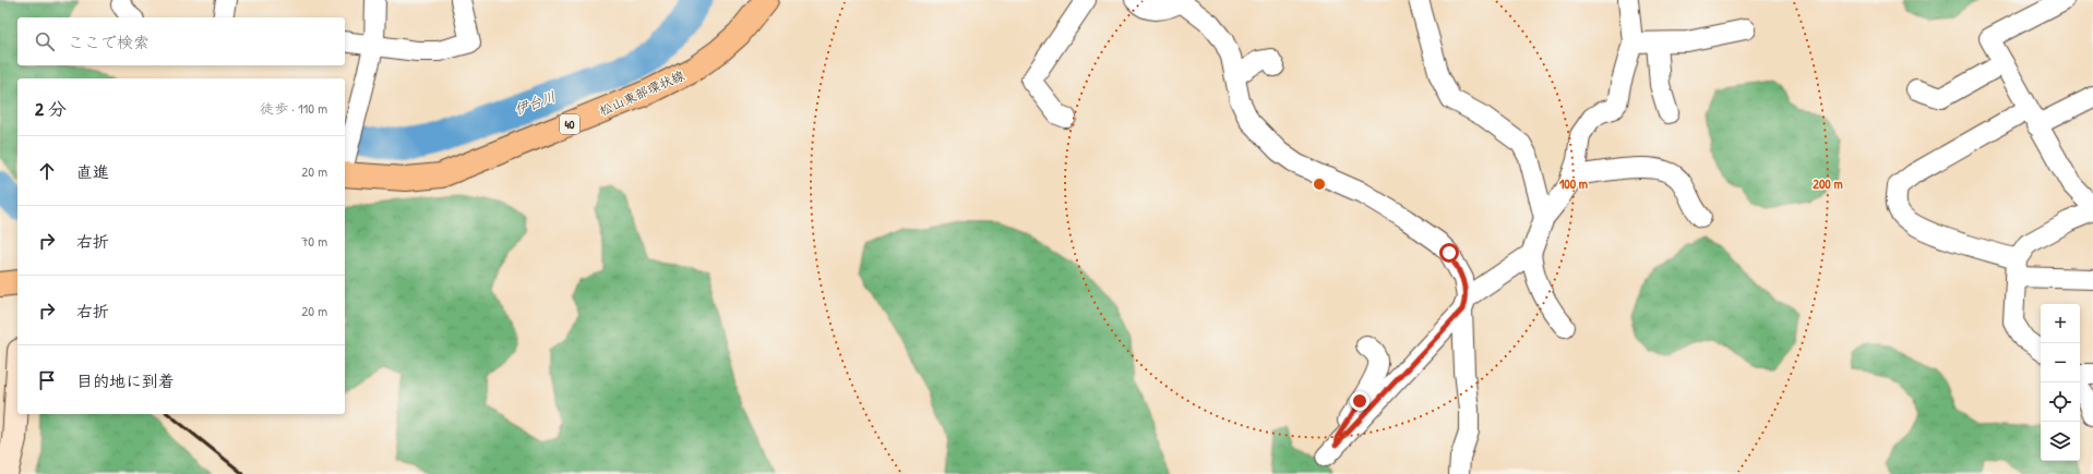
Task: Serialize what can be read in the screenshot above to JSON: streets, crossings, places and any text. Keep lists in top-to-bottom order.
{
  "streets": {
    "main road": ["松山東部環状線", "40"]
  },
  "water": ["伊台川"],
  "page": {
    "search": "ここで検索",
    "heading": ["2 分", "徒歩 · 110 m"],
    "list": [
      ["直進", "20 m"],
      ["右折", "70 m"],
      ["右折", "20 m"],
      "目的地に到着"
    ],
    "map_buttons": ["+", "−"]
  },
  "rings": ["100 m", "200 m"]
}
